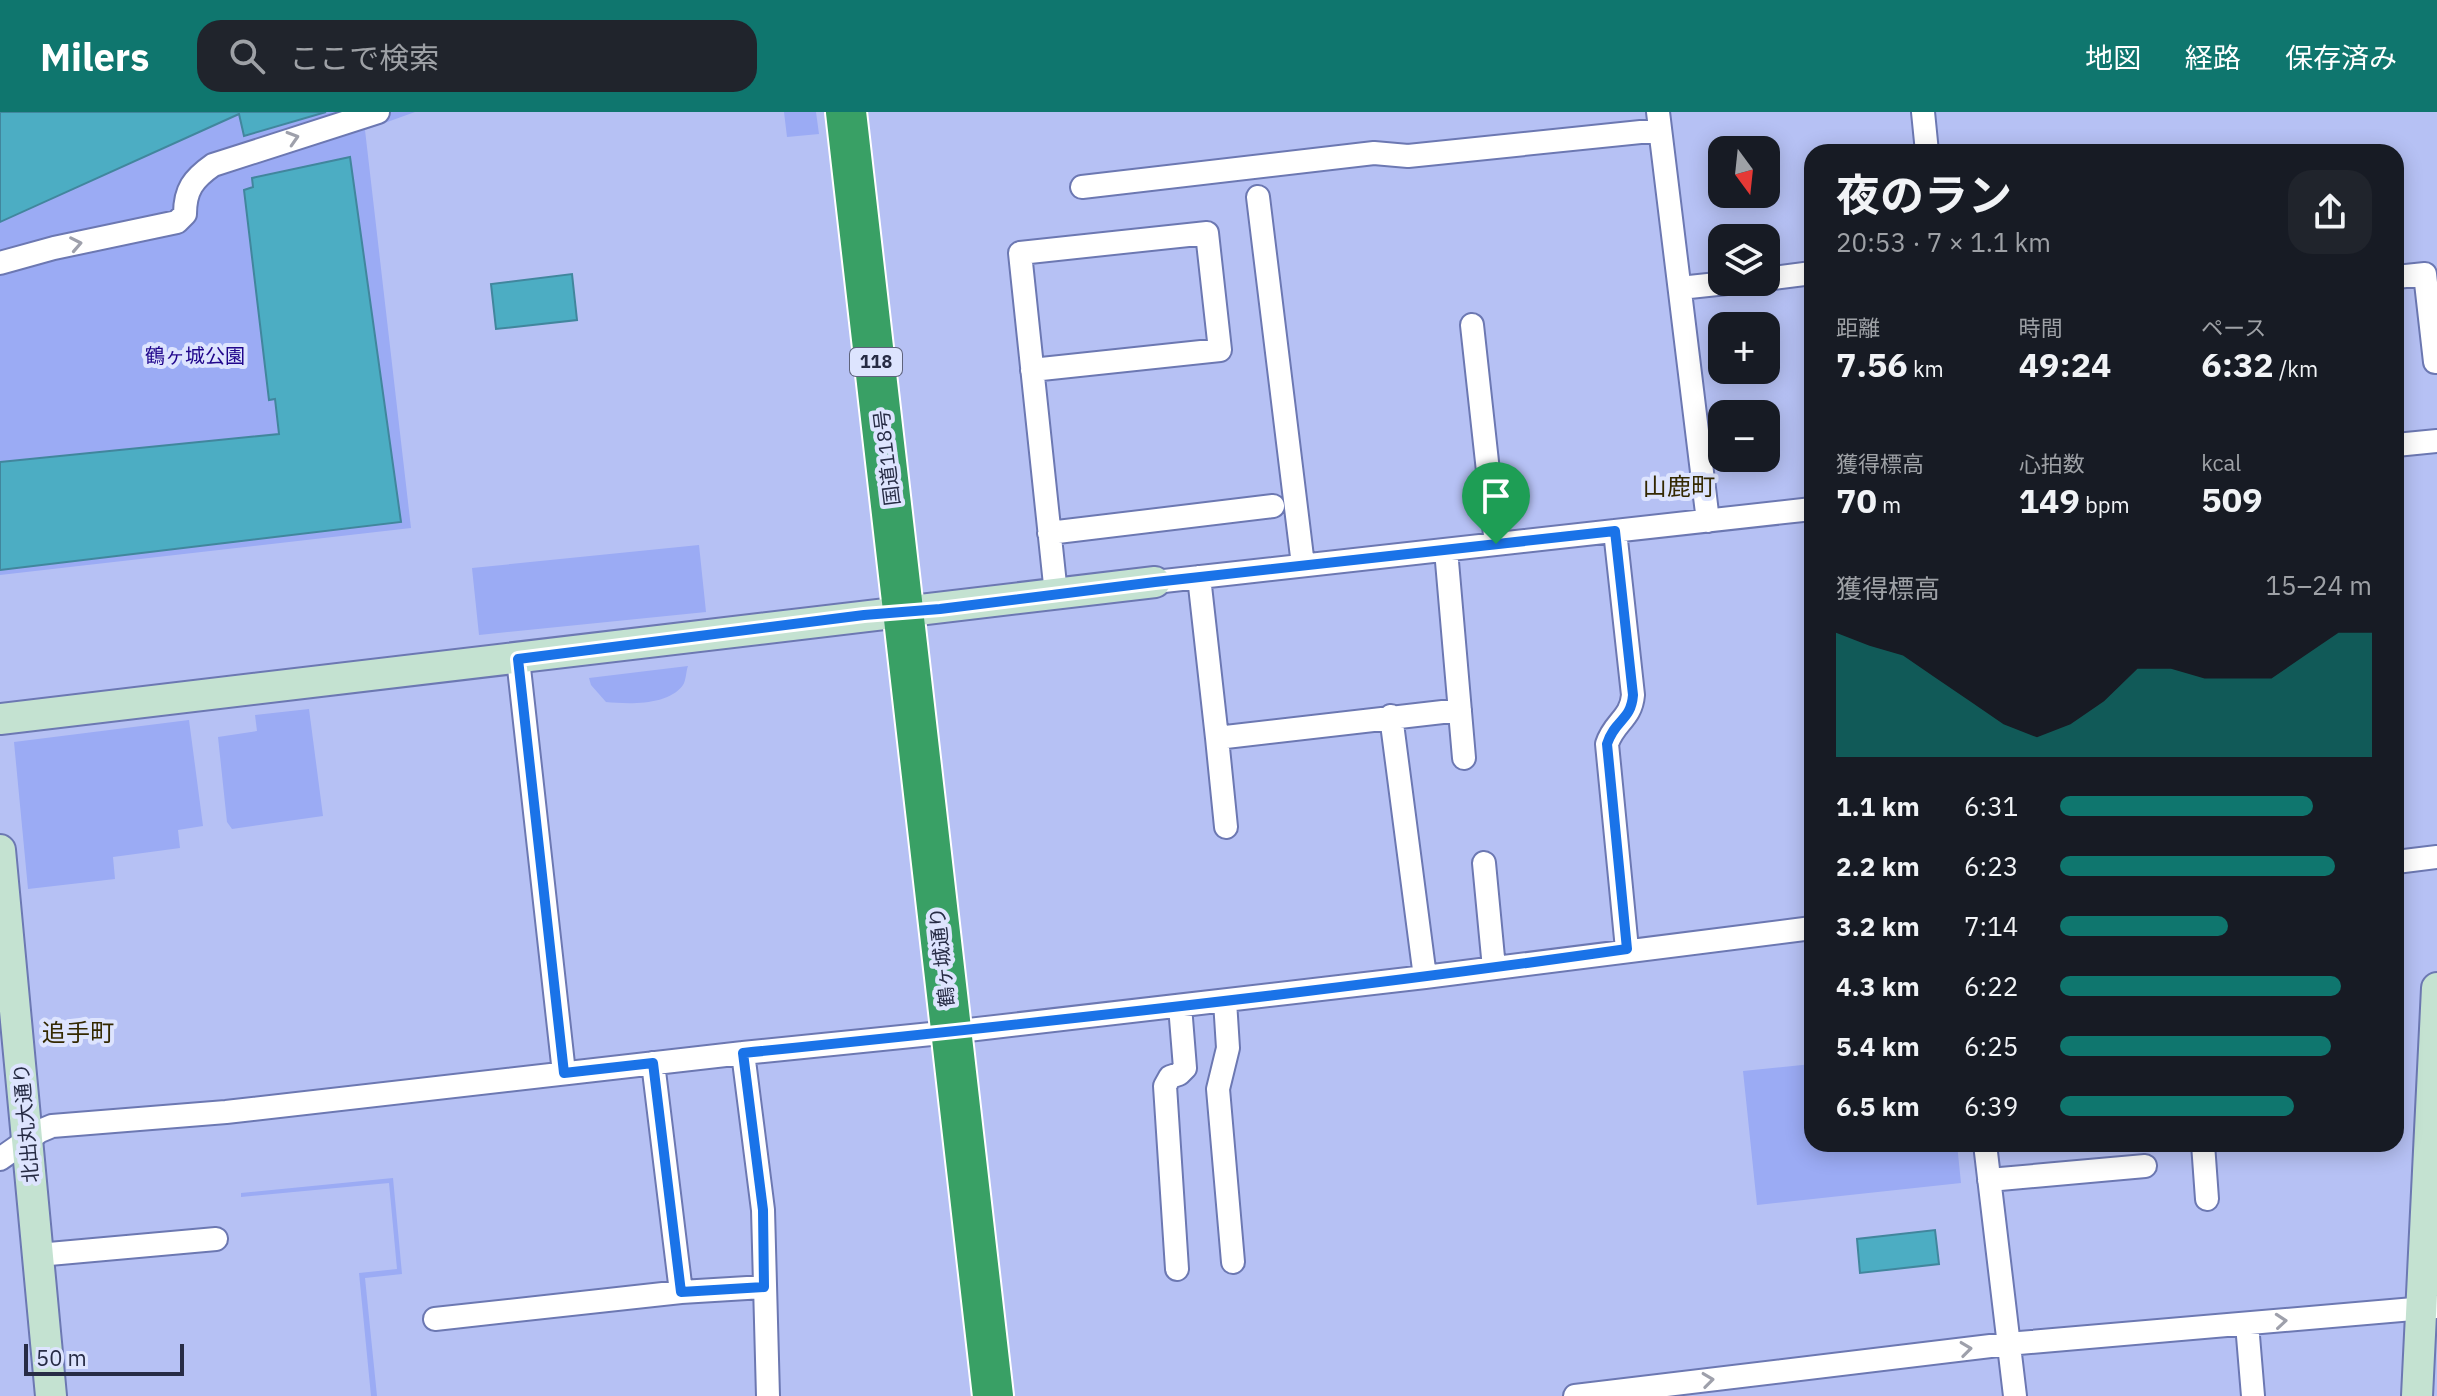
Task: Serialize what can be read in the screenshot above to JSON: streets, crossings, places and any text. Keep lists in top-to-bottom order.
{
  "streets": {
    "highway": ["118", "国道118号", "鶴ヶ城通り"],
    "street": ["北出丸大通り"]
  },
  "crossings": [
    ["国道118号", "鶴ヶ城通り"]
  ],
  "districts": ["山鹿町", "追手町"],
  "parks": ["鶴ヶ城公園"],
  "scale_bar": "50 m",
  "north": "bottom",
  "page": {
    "header": "Milers",
    "search": "ここで検索",
    "nav": ["地図", "経路", "保存済み"],
    "map_buttons": ["+", "−"],
    "heading": ["夜のラン", "20:53 · 7 × 1.1 km"],
    "stats": [
      ["距離", "7.56 km"],
      ["時間", "49:24"],
      ["ペース", "6:32 /km"],
      ["獲得標高", "70 m"],
      ["心拍数", "149 bpm"],
      ["kcal", "509"]
    ],
    "chart": ["獲得標高", "15–24 m"],
    "list": [
      {
        "name": "1.1 km",
        "note": "6:31"
      },
      {
        "name": "2.2 km",
        "note": "6:23"
      },
      {
        "name": "3.2 km",
        "note": "7:14"
      },
      {
        "name": "4.3 km",
        "note": "6:22"
      },
      {
        "name": "5.4 km",
        "note": "6:25"
      },
      {
        "name": "6.5 km",
        "note": "6:39"
      }
    ],
    "scale": "50 m"
  }
}
